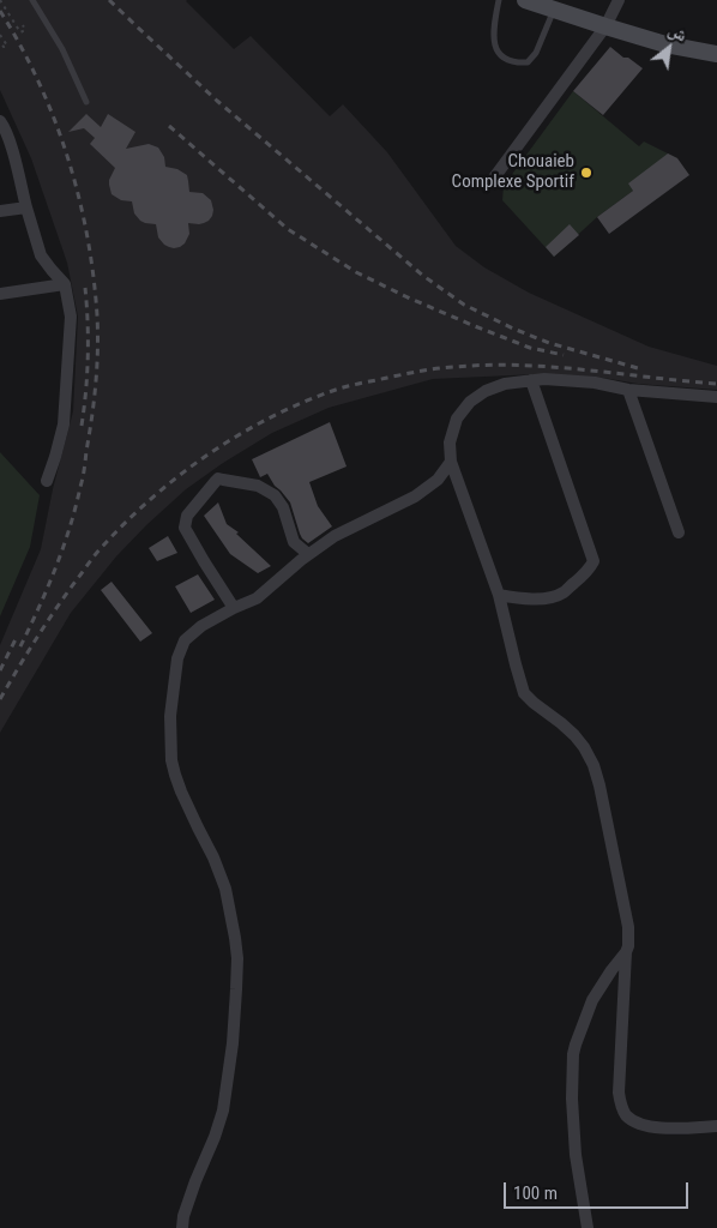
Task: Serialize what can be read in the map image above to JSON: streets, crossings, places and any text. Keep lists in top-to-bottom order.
{
  "places": ["Chouaieb Complexe Sportif"],
  "scale_bar": "100 m",
  "north": "top right"
}
